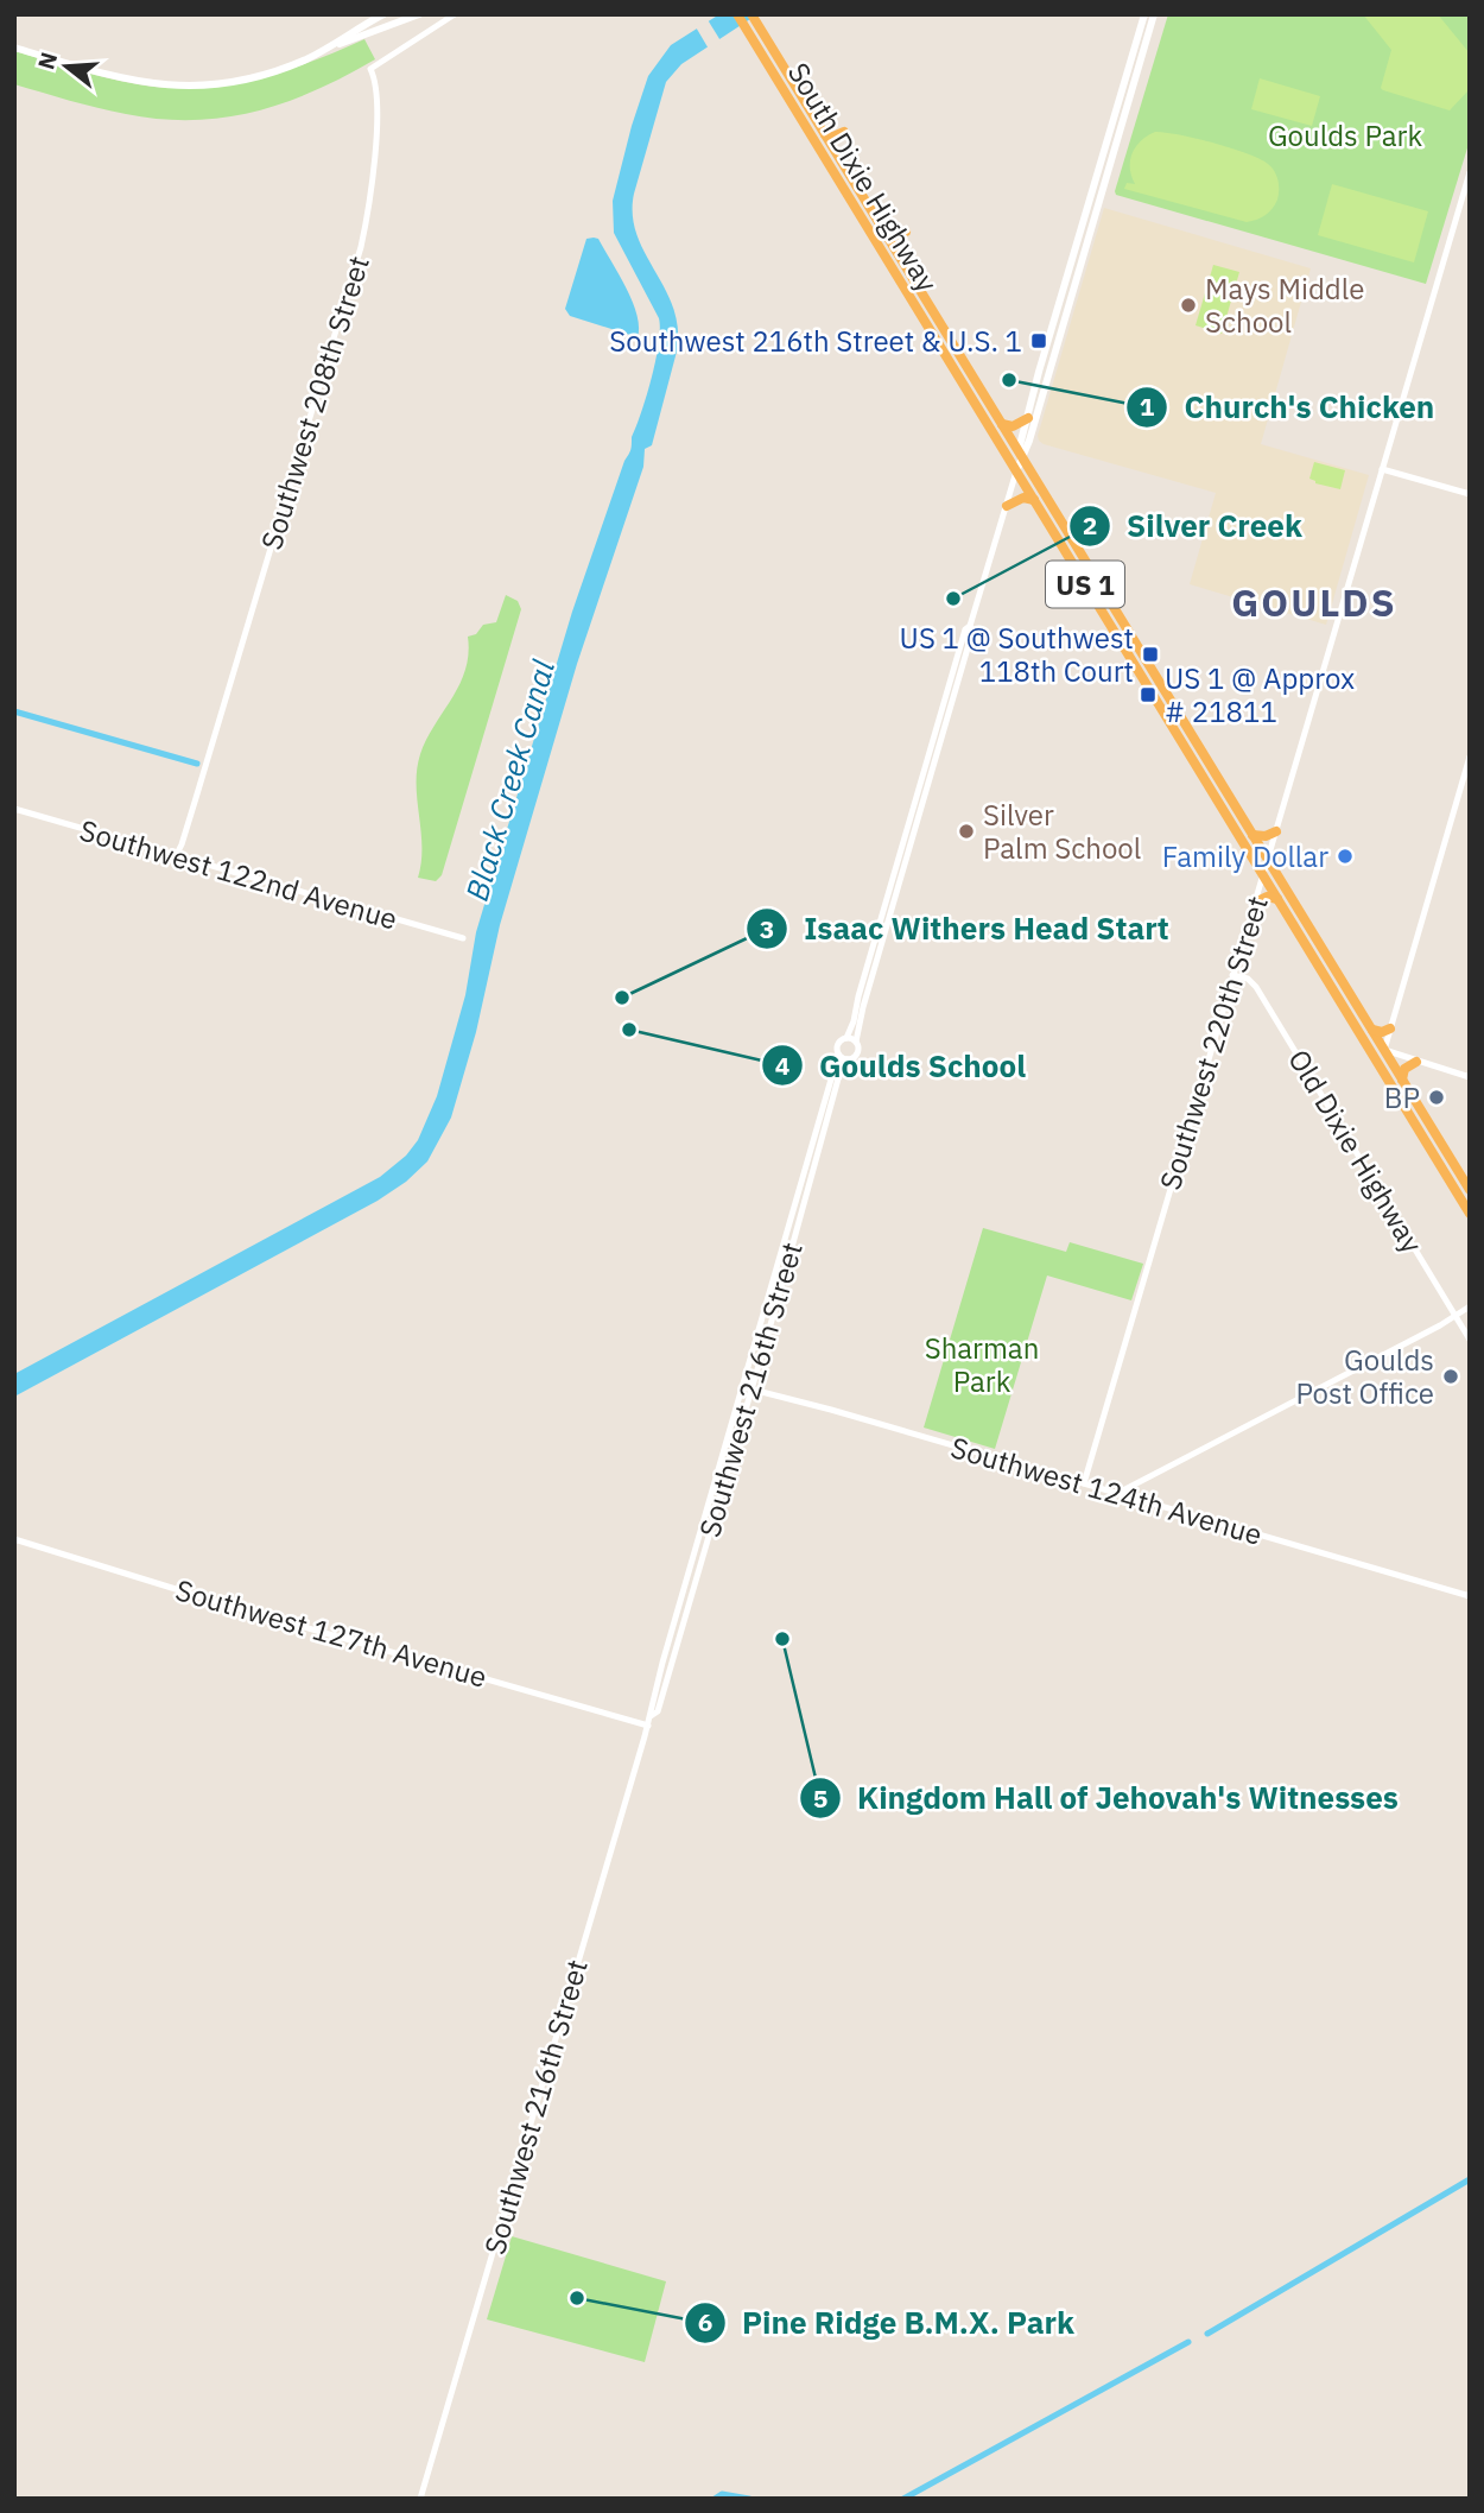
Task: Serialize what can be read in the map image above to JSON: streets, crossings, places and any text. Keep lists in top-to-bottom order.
{
  "streets": {
    "highway": ["South Dixie Highway", "US 1"],
    "street": [
      "Southwest 208th Street",
      "Southwest 122nd Avenue",
      "Southwest 220th Street",
      "Old Dixie Highway",
      "Southwest 216th Street",
      "Southwest 124th Avenue",
      "Southwest 127th Avenue"
    ]
  },
  "crossings": [
    ["South Dixie Highway", "Southwest 220th Street"],
    ["Southwest 208th Street", "Southwest 122nd Avenue"],
    ["Southwest 220th Street", "Old Dixie Highway"],
    ["Southwest 220th Street", "Southwest 124th Avenue"],
    ["Southwest 216th Street", "Southwest 124th Avenue"],
    ["Southwest 216th Street", "Southwest 127th Avenue"]
  ],
  "districts": ["GOULDS"],
  "water": ["Black Creek Canal"],
  "parks": ["Goulds Park", "Sharman Park"],
  "places": {
    "other": [
      "Mays Middle School",
      "Church's Chicken",
      "Silver Creek",
      "Silver Palm School",
      "Family Dollar",
      "Isaac Withers Head Start",
      "Goulds School",
      "BP",
      "Goulds Post Office",
      "Kingdom Hall of Jehovah's Witnesses",
      "Pine Ridge B.M.X. Park"
    ],
    "transit": ["Southwest 216th Street & U.S. 1", "US 1 @ Southwest 118th Court", "US 1 @ Approx # 21811"]
  },
  "north": "left"
}
